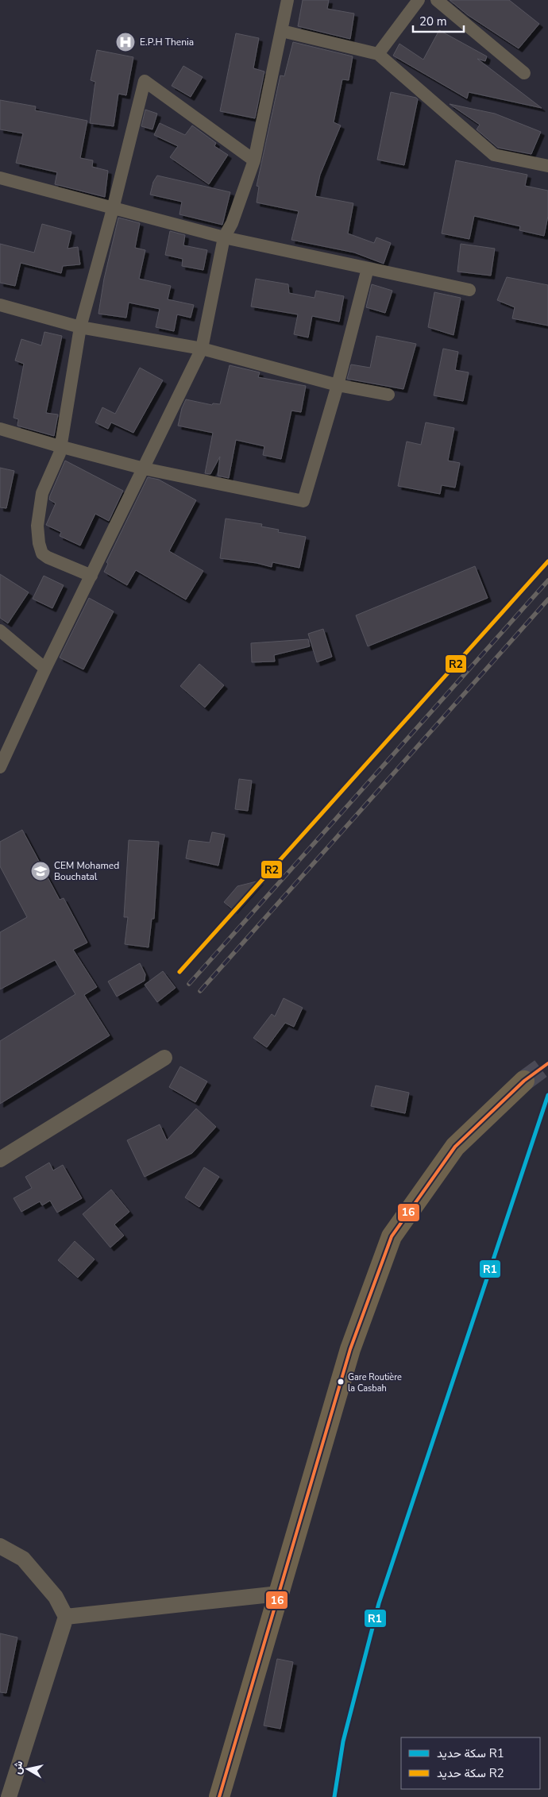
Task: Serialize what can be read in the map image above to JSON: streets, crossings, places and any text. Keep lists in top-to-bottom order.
{
  "places": {
    "hospital": ["E.P.H Thenia"],
    "school or university": ["CEM Mohamed Bouchatal"],
    "other": ["Gare Routière la Casbah"]
  },
  "lines": ["rail line R2", "transit line 16", "rail line R1"],
  "legend": ["سكة حديد R1", "سكة حديد R2"],
  "scale_bar": "20 m",
  "north": "left"
}
